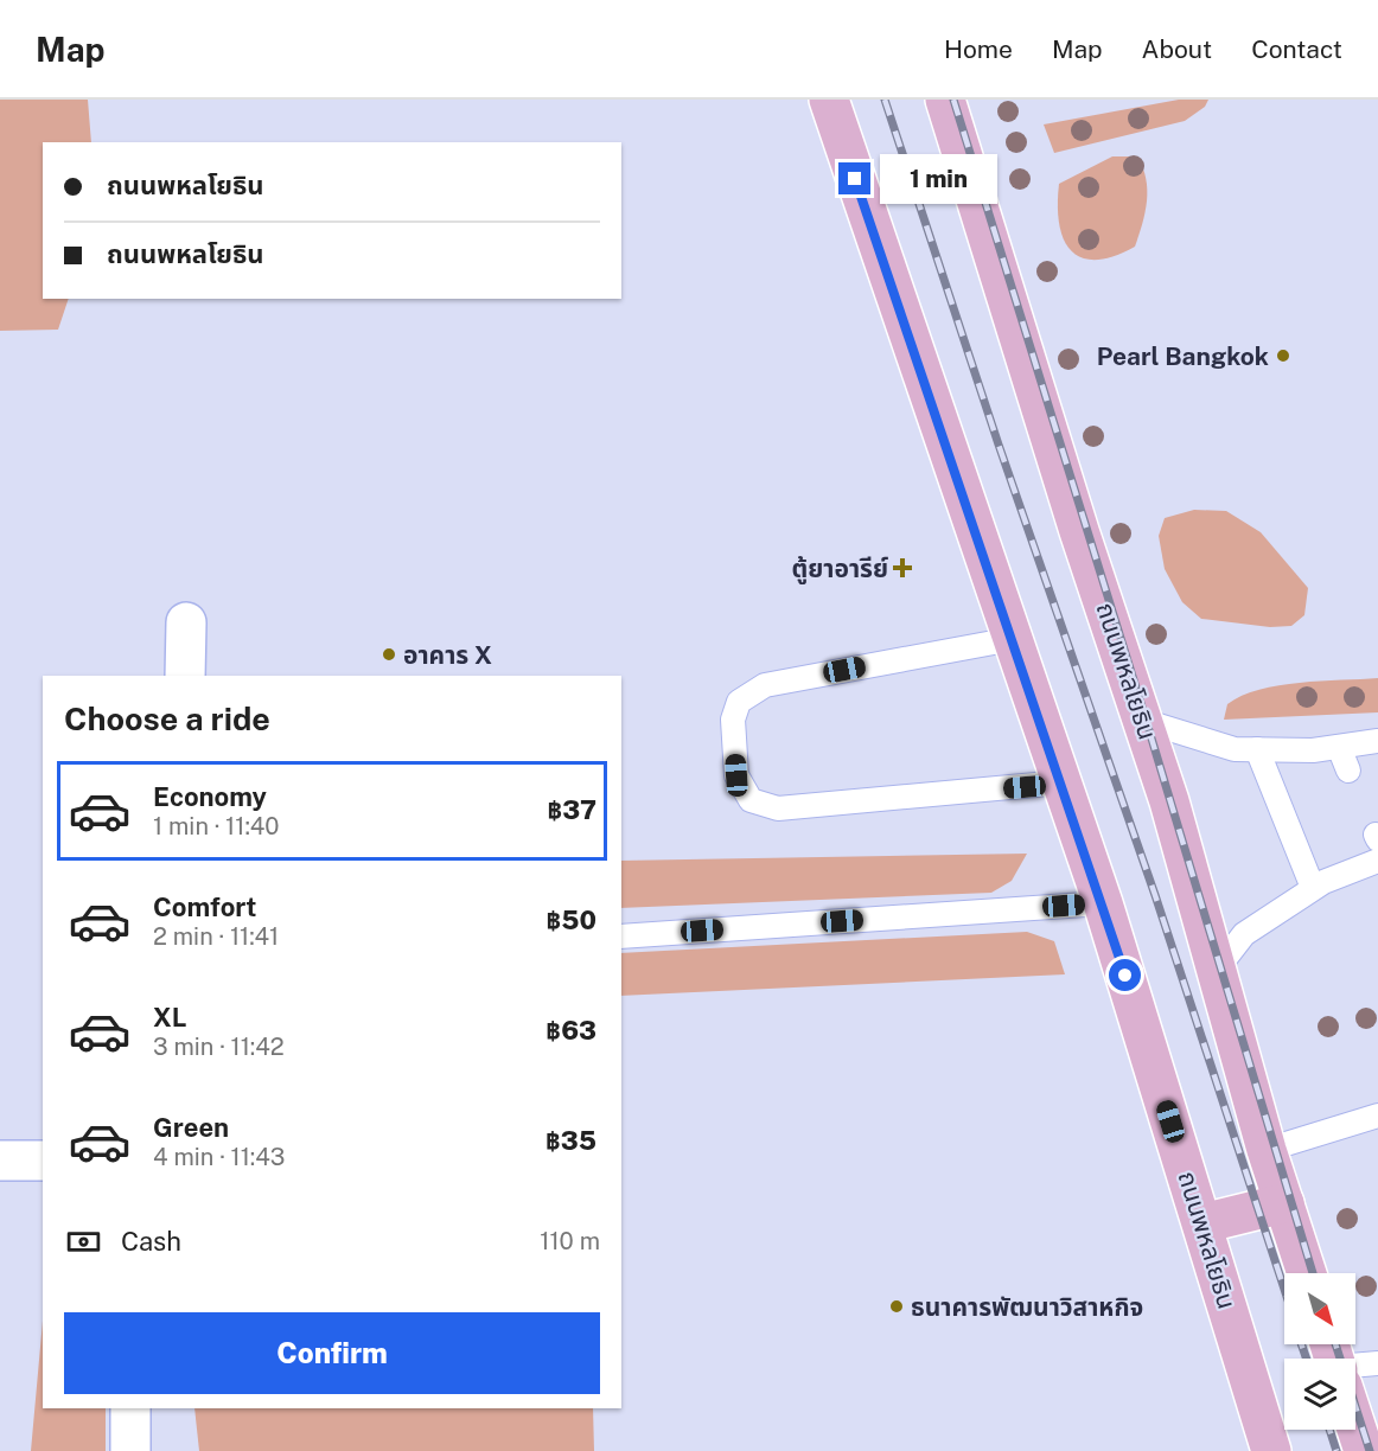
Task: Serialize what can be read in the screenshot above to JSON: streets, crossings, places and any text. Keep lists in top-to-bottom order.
{
  "streets": {
    "main road": ["ถนนพหลโยธิน"]
  },
  "places": {
    "other": ["Pearl Bangkok", "อาคาร X", "ธนาคารพัฒนาวิสาหกิจ"],
    "health": ["ตู้ยาอารีย์"]
  },
  "north": "bottom right",
  "page": {
    "header": "Map",
    "nav": [
      "Home",
      "Map",
      "About",
      "Contact"
    ],
    "banner": ["ถนนพหลโยธิน", "ถนนพหลโยธิน"],
    "bubble": "1 min",
    "heading": "Choose a ride",
    "list": [
      {
        "name": "Economy",
        "note": "1 min · 11:40",
        "value": "฿37"
      },
      {
        "name": "Comfort",
        "note": "2 min · 11:41",
        "value": "฿50"
      },
      {
        "name": "XL",
        "note": "3 min · 11:42",
        "value": "฿63"
      },
      {
        "name": "Green",
        "note": "4 min · 11:43",
        "value": "฿35"
      }
    ],
    "pay": ["Cash", "110 m"],
    "buttons": "Confirm"
  }
}
